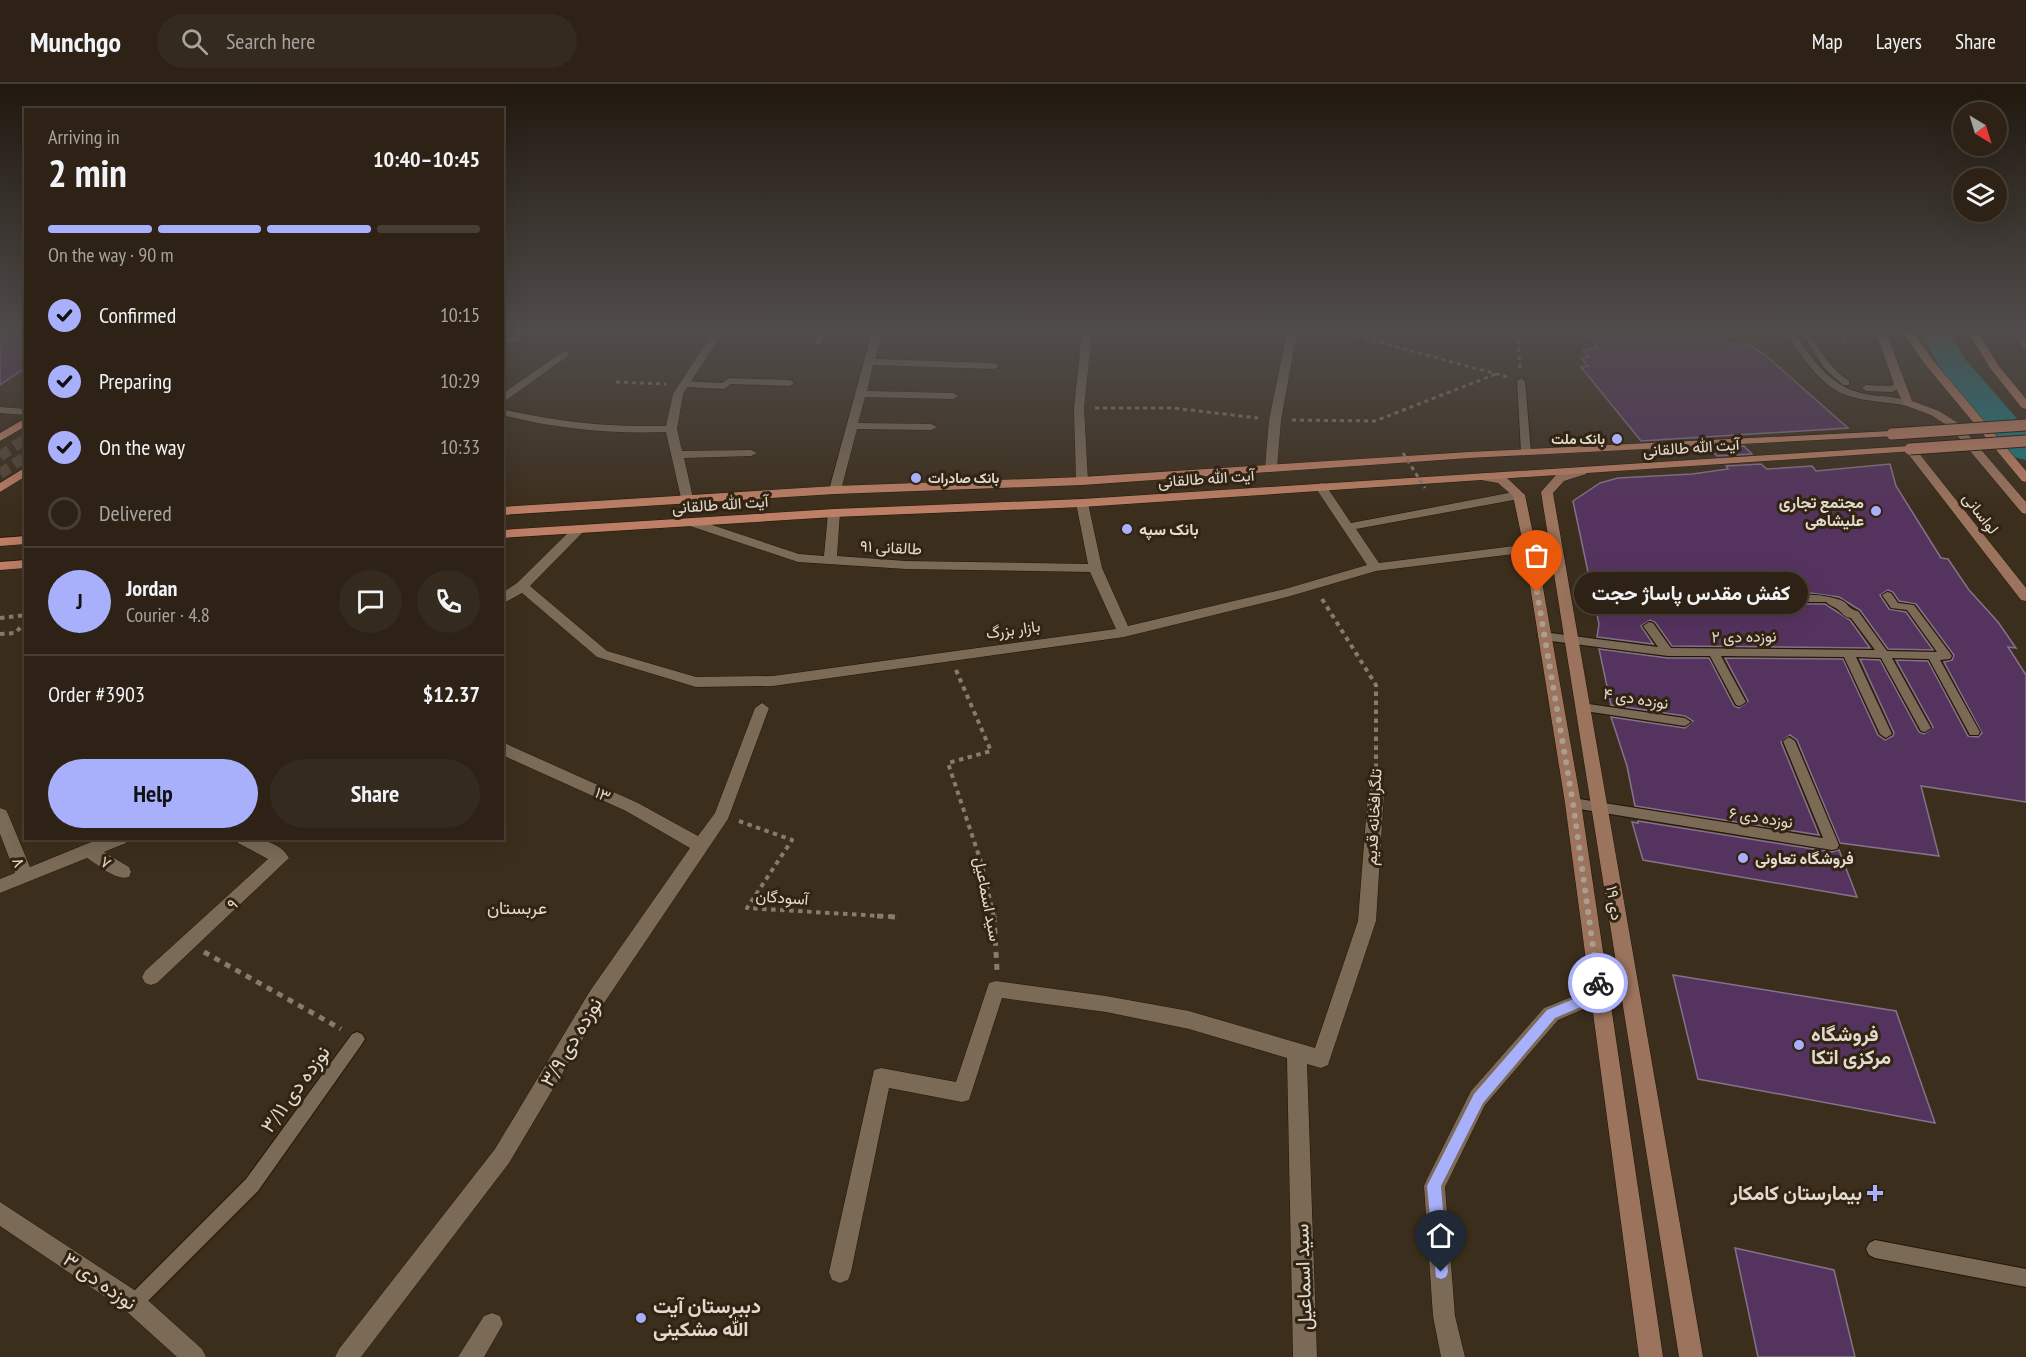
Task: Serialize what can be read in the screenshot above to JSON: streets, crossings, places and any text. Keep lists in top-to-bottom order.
{
  "streets": {
    "main road": ["آیت الله طالقانی", "لواسانی", "۱۹ دی"],
    "street": [
      "طالقانی ۹۱",
      "بازار بزرگ",
      "۱۳",
      "تلگرافخانه قدیم",
      "۸",
      "۷",
      "سید اسماعیل",
      "۹",
      "نوزده دی ۳/۹",
      "نوزده دی ۳"
    ],
    "lane": [
      "نوزده دی ۲",
      "نوزده دی ۴",
      "نوزده دی ۶",
      "نوزده دی ۳/۱۱"
    ],
    "path": ["آسودگان"]
  },
  "crossings": [
    ["آیت الله طالقانی", "لواسانی"],
    ["آیت الله طالقانی", "طالقانی ۹۱"],
    ["آیت الله طالقانی", "۱۹ دی"],
    ["بازار بزرگ", "تلگرافخانه قدیم"],
    ["بازار بزرگ", "سید اسماعیل"],
    ["بازار بزرگ", "۱۹ دی"],
    ["نوزده دی ۲", "۱۹ دی"],
    ["نوزده دی ۴", "۱۹ دی"],
    ["۱۳", "نوزده دی ۳/۹"],
    ["تلگرافخانه قدیم", "سید اسماعیل"],
    ["نوزده دی ۶", "۱۹ دی"],
    ["آسودگان", "نوزده دی ۳/۹"],
    ["۹", "نوزده دی ۳/۱۱"],
    ["نوزده دی ۳/۱۱", "نوزده دی ۳"]
  ],
  "districts": ["عربستان"],
  "places": {
    "other": [
      "بانک ملت",
      "بانک صادرات",
      "مجتمع تجاری علیشاهی",
      "بانک سپه",
      "کفش مقدس پاساژ حجت",
      "فروشگاه تعاونی",
      "فروشگاه مرکزی اتکا",
      "دبیرستان آیت الله مشکینی"
    ],
    "health": ["بیمارستان کامکار"]
  },
  "north": "bottom right",
  "page": {
    "header": "Munchgo",
    "search": "Search here",
    "nav": ["Map", "Layers", "Share"],
    "heading": ["2 min", "Arriving in", "10:40–10:45"],
    "panel": [
      "Jordan",
      "Courier · 4.8",
      "Order #3903",
      "$12.37"
    ],
    "bar": "On the way · 90 m",
    "list": [
      ["Confirmed", "10:15"],
      ["Preparing", "10:29"],
      ["On the way", "10:33"],
      "Delivered"
    ],
    "round": "J",
    "bubble": "کفش مقدس پاساژ حجت",
    "buttons": ["Help", "Share"]
  }
}
